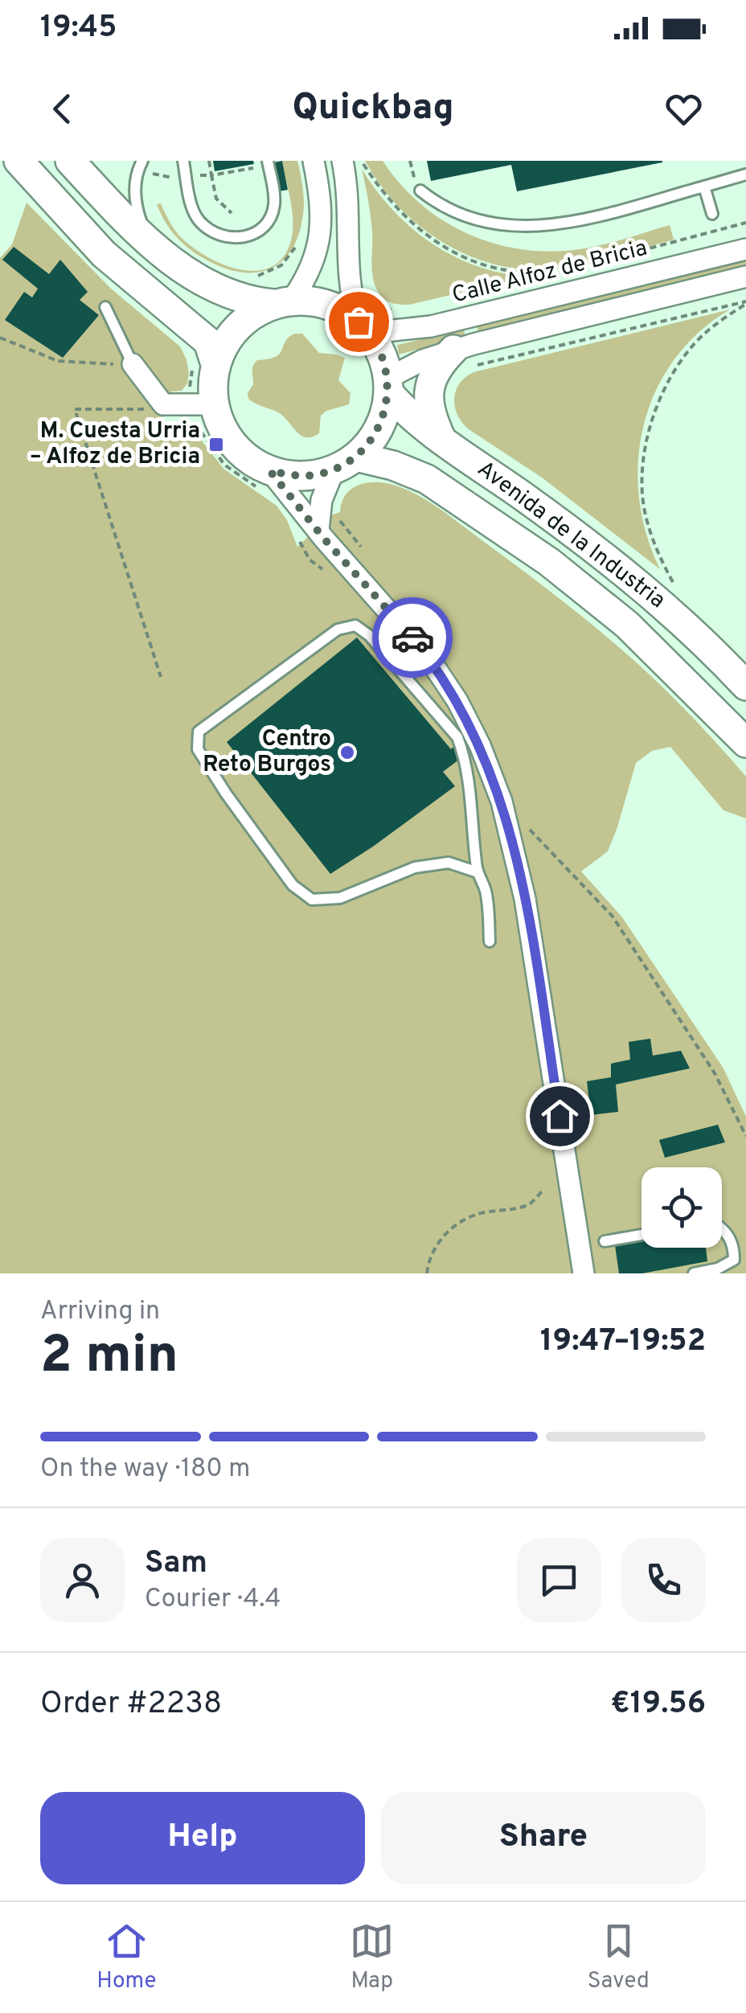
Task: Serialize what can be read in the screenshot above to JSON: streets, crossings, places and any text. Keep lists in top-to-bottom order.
{
  "streets": {
    "main road": ["Avenida de la Industria"],
    "street": ["Calle Alfoz de Bricia"]
  },
  "crossings": [
    ["Calle Alfoz de Bricia", "Avenida de la Industria"]
  ],
  "places": {
    "transit": ["M. Cuesta Urria – Alfoz de Bricia"],
    "other": ["Centro Reto Burgos"]
  },
  "page": {
    "status": "19:45",
    "header": "Quickbag",
    "heading": ["2 min", "Arriving in", "19:47–19:52"],
    "panel": [
      "Sam",
      "Courier · 4.4",
      "Order #2238",
      "€19.56"
    ],
    "bar": "On the way · 180 m",
    "buttons": ["Help", "Share"],
    "tabs": ["Home", "Map", "Saved"]
  }
}
